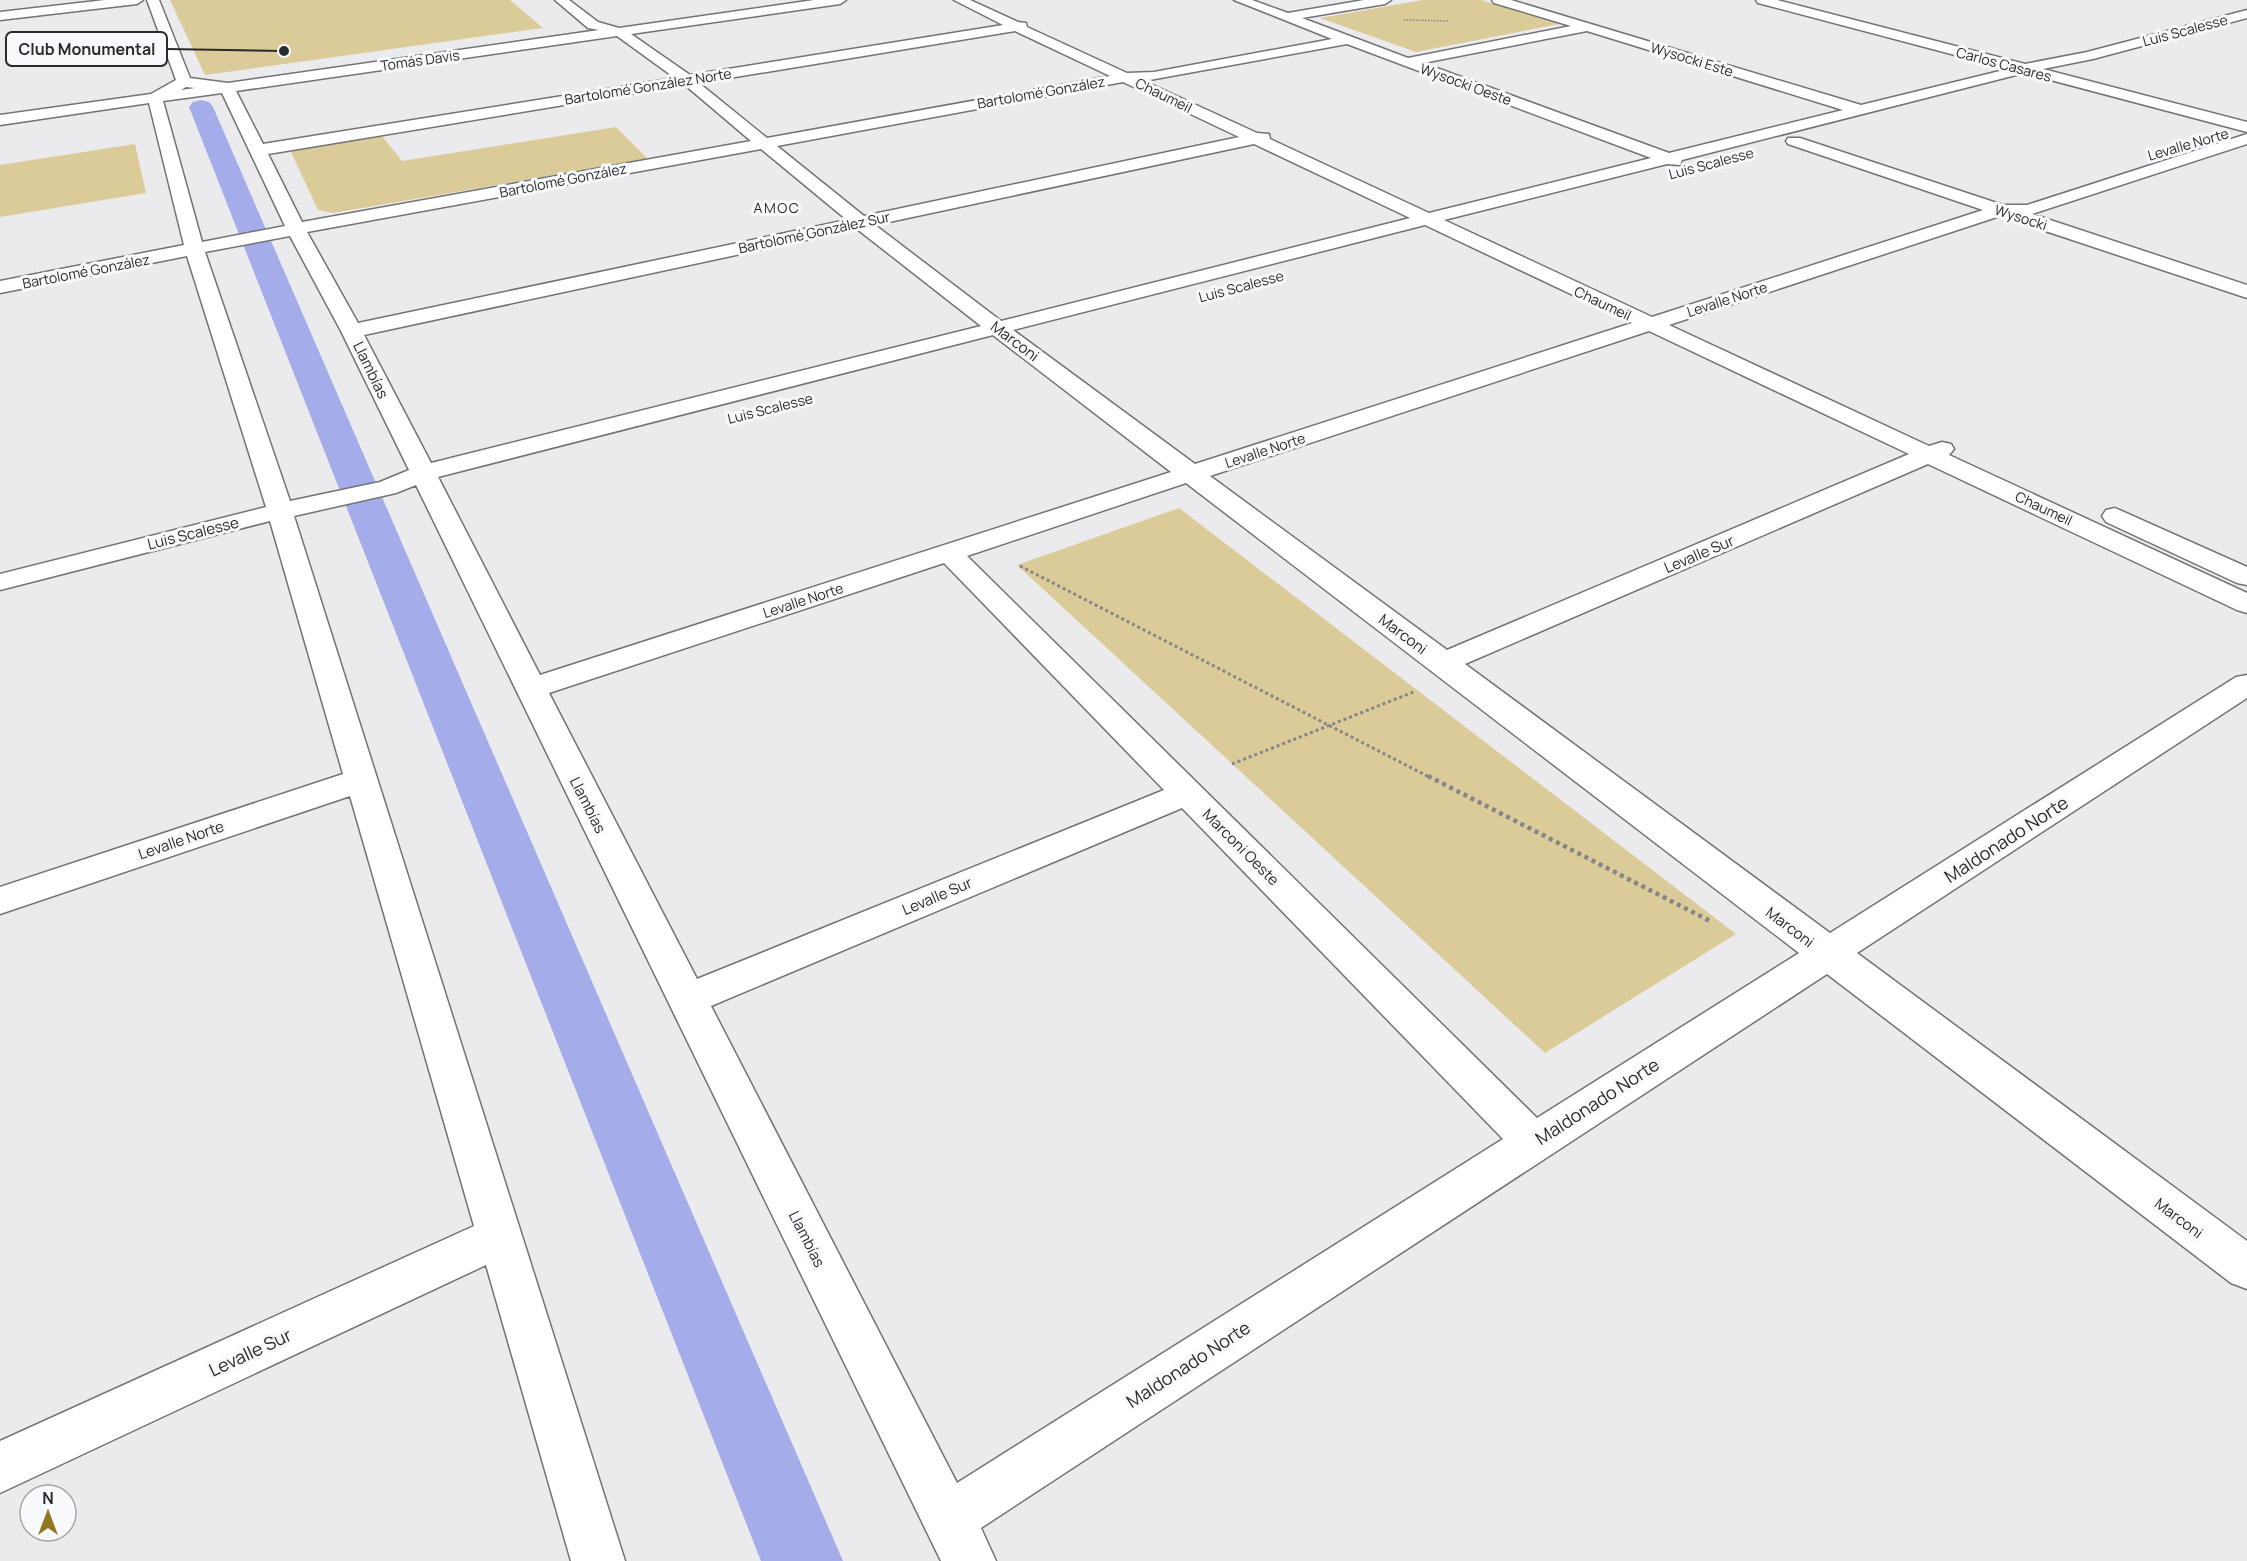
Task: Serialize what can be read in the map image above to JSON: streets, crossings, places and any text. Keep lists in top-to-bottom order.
{
  "streets": {
    "street": [
      "Luis Scalesse",
      "Wysocki Este",
      "Tomás Davis",
      "Carlos Casares",
      "Wysocki Oeste",
      "Bartolomé González Norte",
      "Bartolomé González",
      "Chaumeil",
      "Levalle Norte",
      "Wysocki",
      "Bartolomé González Sur",
      "Marconi",
      "Llambías",
      "Levalle Sur",
      "Maldonado Norte",
      "Marconi Oeste"
    ]
  },
  "crossings": [
    ["Luis Scalesse", "Wysocki Este"],
    ["Luis Scalesse", "Carlos Casares"],
    ["Luis Scalesse", "Wysocki Oeste"],
    ["Luis Scalesse", "Chaumeil"],
    ["Luis Scalesse", "Wysocki"],
    ["Luis Scalesse", "Marconi"],
    ["Luis Scalesse", "Llambías"],
    ["Tomás Davis", "Marconi"],
    ["Tomás Davis", "Llambías"],
    ["Carlos Casares", "Levalle Norte"],
    ["Wysocki Oeste", "Bartolomé González"],
    ["Bartolomé González Norte", "Chaumeil"],
    ["Bartolomé González Norte", "Marconi"],
    ["Bartolomé González Norte", "Llambías"],
    ["Bartolomé González", "Chaumeil"],
    ["Bartolomé González", "Marconi"],
    ["Bartolomé González", "Llambías"],
    ["Chaumeil", "Levalle Norte"],
    ["Chaumeil", "Bartolomé González Sur"],
    ["Chaumeil", "Levalle Sur"],
    ["Levalle Norte", "Wysocki"],
    ["Levalle Norte", "Marconi"],
    ["Levalle Norte", "Llambías"],
    ["Levalle Norte", "Marconi Oeste"],
    ["Bartolomé González Sur", "Marconi"],
    ["Bartolomé González Sur", "Llambías"],
    ["Marconi", "Levalle Sur"],
    ["Marconi", "Maldonado Norte"],
    ["Llambías", "Levalle Sur"],
    ["Llambías", "Maldonado Norte"],
    ["Levalle Sur", "Marconi Oeste"],
    ["Maldonado Norte", "Marconi Oeste"]
  ],
  "districts": ["AMOC"],
  "places": ["Club Monumental"],
  "north": "top"
}
